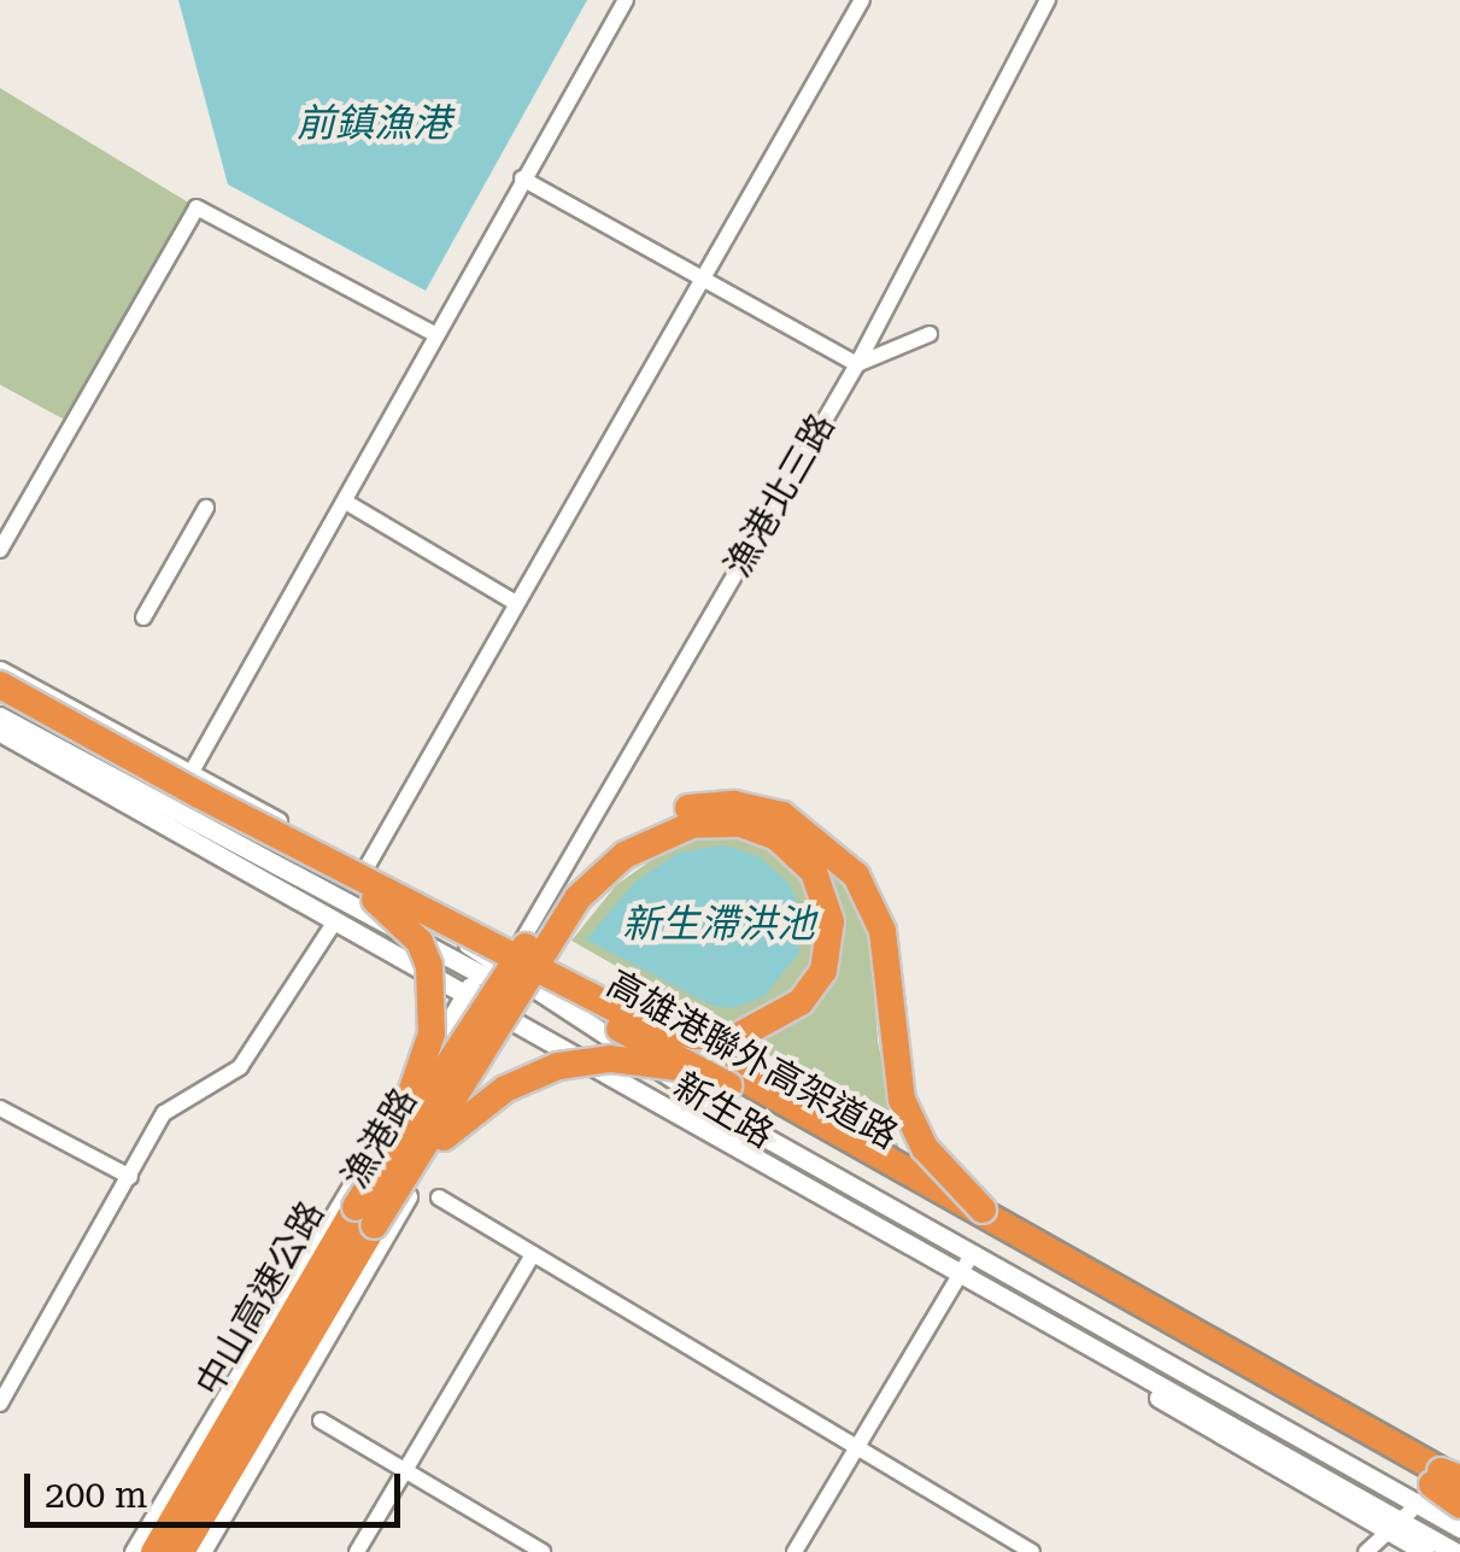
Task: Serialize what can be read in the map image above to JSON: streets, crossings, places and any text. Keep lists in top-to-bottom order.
{
  "streets": {
    "highway": ["高雄港聯外高架道路", "中山高速公路"],
    "street": ["漁港北三路", "新生路", "漁港路"]
  },
  "crossings": [
    ["漁港北三路", "新生路"],
    ["高雄港聯外高架道路", "新生路"],
    ["新生路", "漁港路"]
  ],
  "water": ["前鎮漁港", "新生滯洪池"],
  "scale_bar": "200 m"
}
